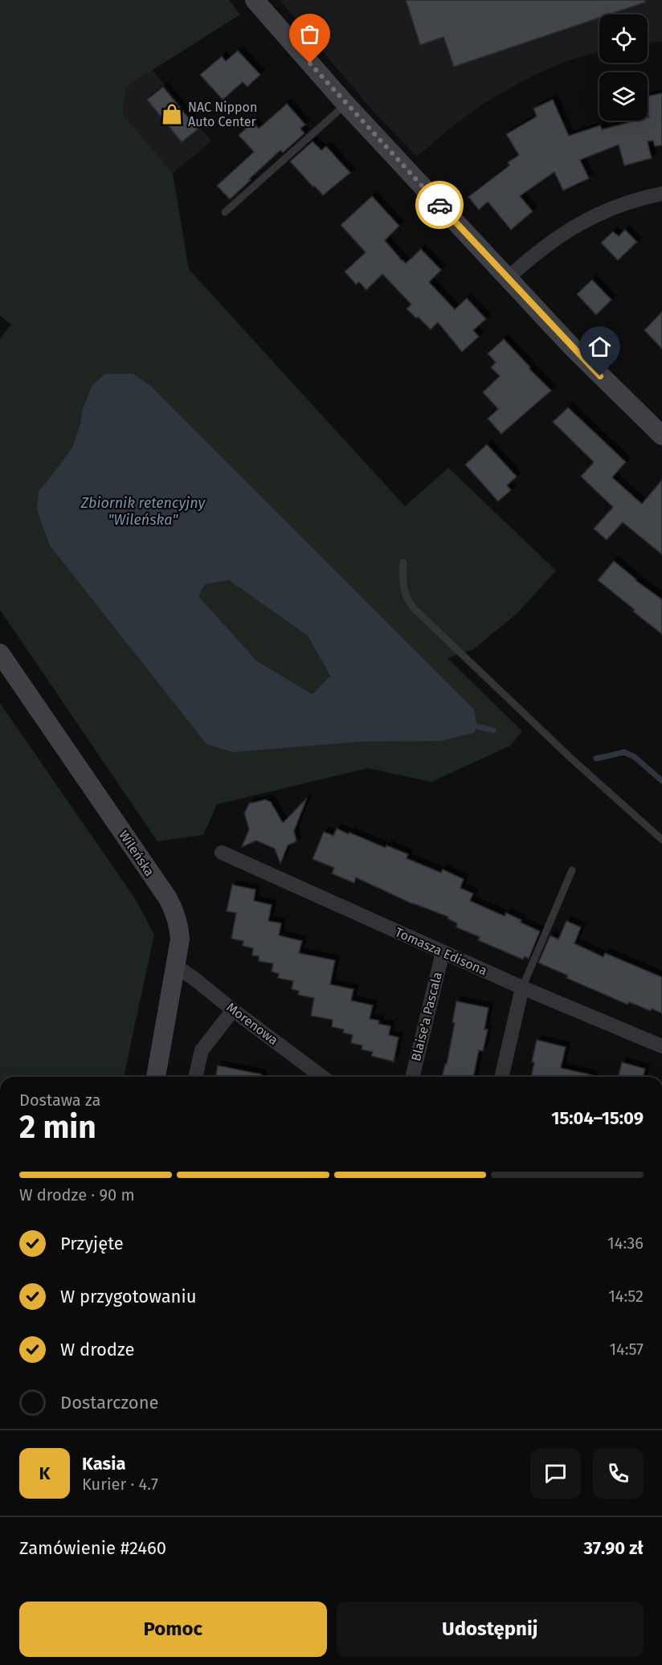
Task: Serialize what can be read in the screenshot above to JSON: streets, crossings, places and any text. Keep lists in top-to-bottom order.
{
  "streets": {
    "main road": ["Wileńska"],
    "street": ["Tomasza Edisona", "Blaise'a Pascala", "Morenowa"]
  },
  "crossings": [
    ["Wileńska", "Morenowa"],
    ["Tomasza Edisona", "Blaise'a Pascala"]
  ],
  "water": ["Zbiornik retencyjny \"Wileńska\""],
  "places": {
    "shop": ["NAC Nippon Auto Center"]
  },
  "page": {
    "heading": ["2 min", "Dostawa za", "15:04–15:09"],
    "panel": [
      "Kasia",
      "Kurier · 4.7",
      "Zamówienie #2460",
      "37.90 zł"
    ],
    "bar": "W drodze · 90 m",
    "list": [
      ["Przyjęte", "14:36"],
      ["W przygotowaniu", "14:52"],
      ["W drodze", "14:57"],
      "Dostarczone"
    ],
    "round": "K",
    "buttons": ["Pomoc", "Udostępnij"]
  }
}
